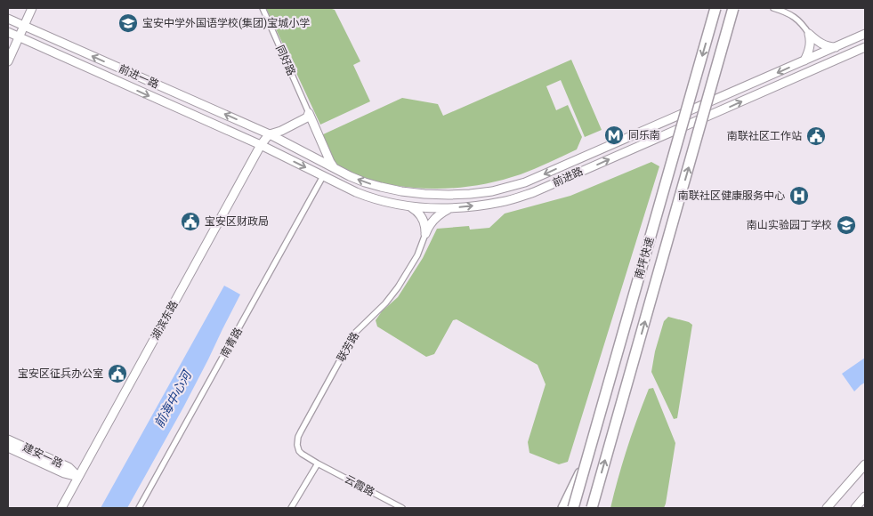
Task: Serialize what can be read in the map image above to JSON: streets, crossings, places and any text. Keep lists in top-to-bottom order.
{
  "streets": {
    "highway": ["南坪快速"],
    "main road": [
      "前进一路",
      "前进路",
      "湖滨东路",
      "建安一路"
    ],
    "street": [
      "同好路",
      "南青路",
      "联芳路",
      "云霞路"
    ]
  },
  "crossings": [
    ["前进一路", "前进路"],
    ["前进一路", "湖滨东路"],
    ["前进路", "湖滨东路"],
    ["前进路", "南青路"],
    ["湖滨东路", "建安一路"],
    ["联芳路", "云霞路"]
  ],
  "water": ["前海中心河"],
  "places": {
    "school or university": ["宝安中学外国语学校(集团)宝城小学", "南山实验园丁学校"],
    "metro station": ["同乐南"],
    "public building": ["南联社区工作站", "宝安区财政局", "宝安区征兵办公室"],
    "hospital": ["南联社区健康服务中心"]
  }
}
